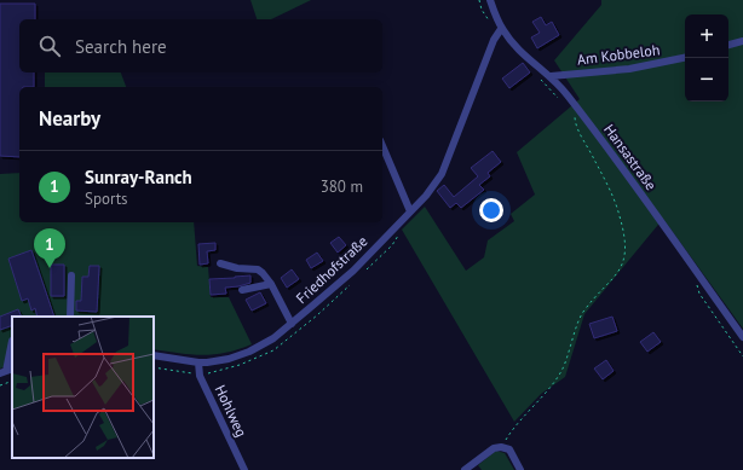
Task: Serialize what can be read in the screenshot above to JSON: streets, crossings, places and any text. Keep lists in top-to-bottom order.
{
  "streets": {
    "street": [
      "Am Kobbeloh",
      "Hansastraße",
      "Friedhofstraße",
      "Hohlweg"
    ]
  },
  "crossings": [
    ["Am Kobbeloh", "Hansastraße"],
    ["Hansastraße", "Friedhofstraße"],
    ["Friedhofstraße", "Hohlweg"]
  ],
  "page": {
    "map_buttons": ["+", "−"],
    "search": "Search here",
    "heading": "Nearby",
    "list": [
      {
        "mark": "1",
        "name": "Sunray-Ranch",
        "note": "Sports",
        "value": "380 m"
      }
    ],
    "pins": "1"
  }
}
